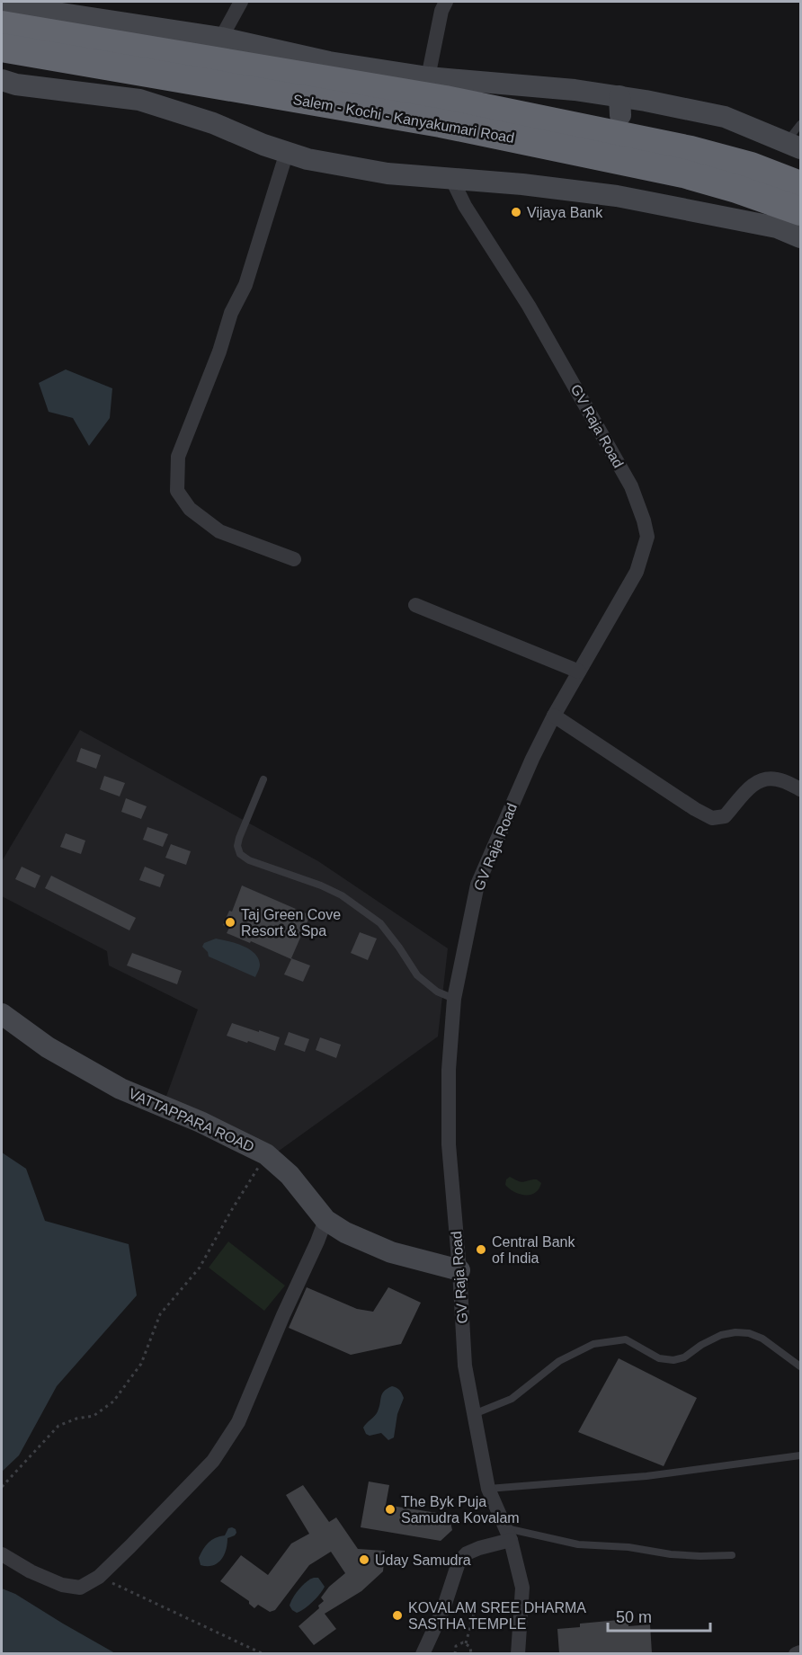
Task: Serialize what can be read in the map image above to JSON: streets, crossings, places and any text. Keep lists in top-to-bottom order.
{
  "streets": {
    "highway": ["Salem - Kochi - Kanyakumari Road"],
    "street": ["GV Raja Road", "VATTAPPARA ROAD"]
  },
  "crossings": [
    ["GV Raja Road", "VATTAPPARA ROAD"]
  ],
  "places": [
    "Vijaya Bank",
    "Taj Green Cove Resort & Spa",
    "Central Bank of India",
    "The Byk Puja Samudra Kovalam",
    "Uday Samudra",
    "KOVALAM SREE DHARMA SASTHA TEMPLE"
  ],
  "scale_bar": "50 m"
}
